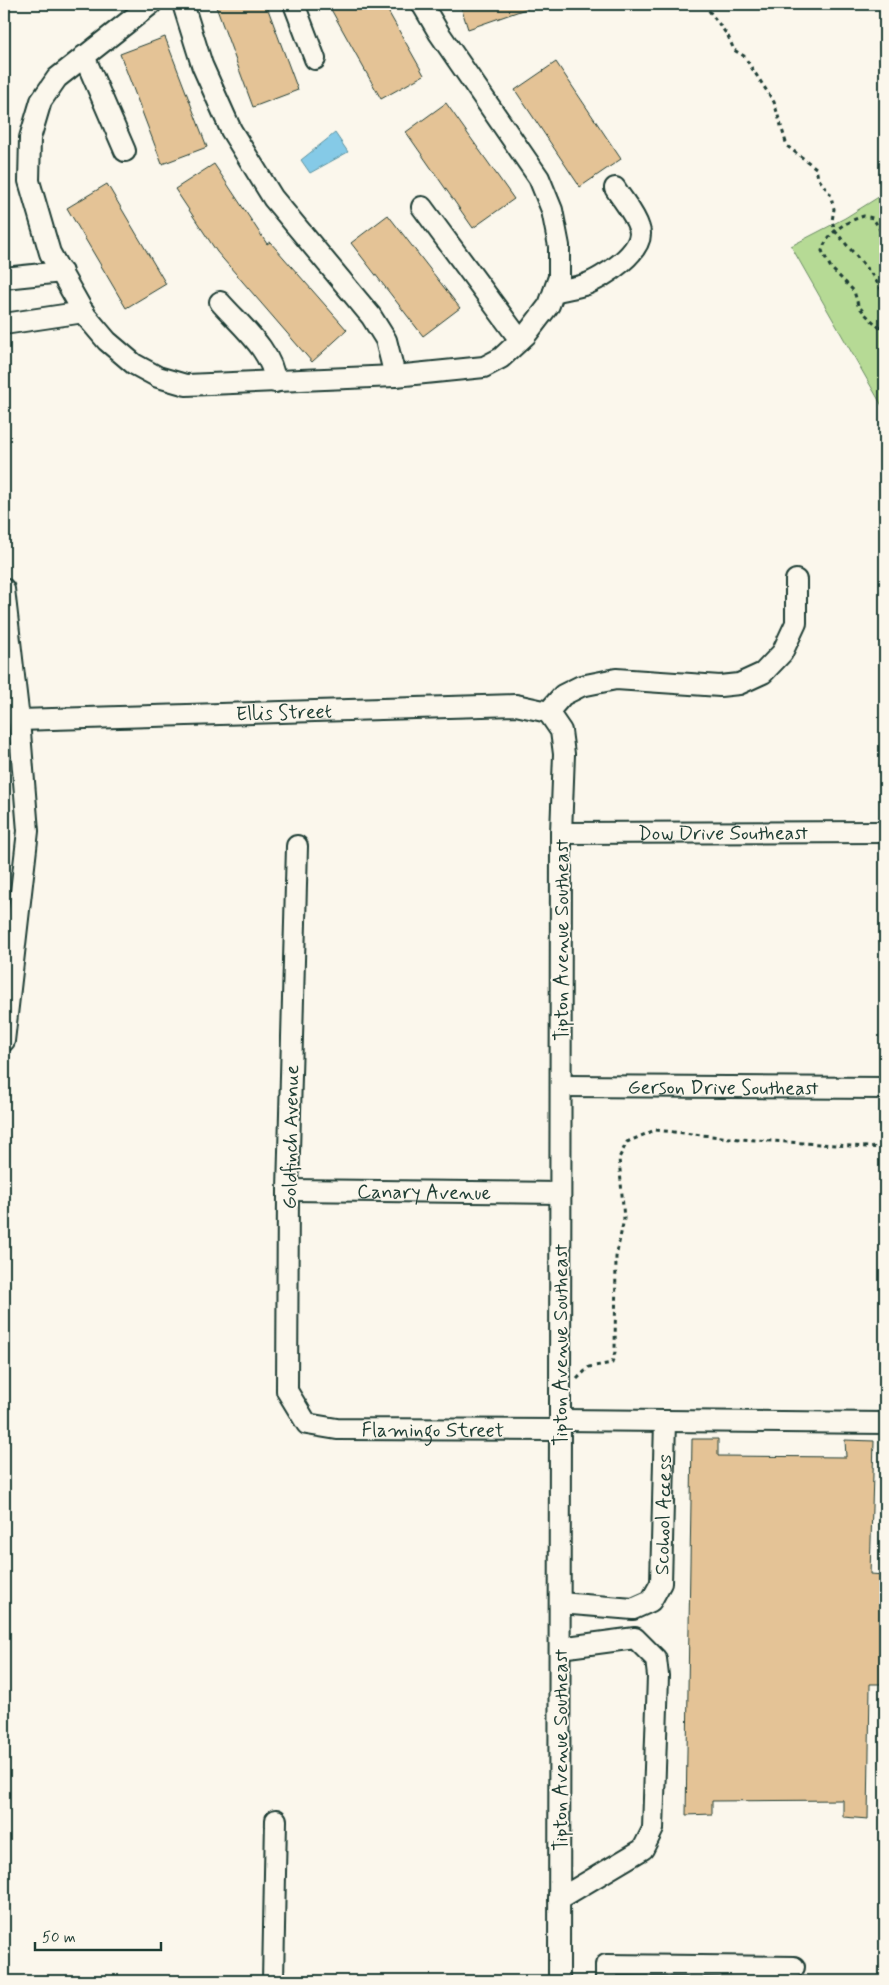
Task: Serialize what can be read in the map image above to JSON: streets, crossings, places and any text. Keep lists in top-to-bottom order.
{
  "streets": {
    "street": [
      "Ellis Street",
      "Dow Drive Southeast",
      "Tipton Avenue Southeast",
      "Gerson Drive Southeast",
      "Goldfinch Avenue",
      "Canary Avenue",
      "Flamingo Street",
      "Scohool Access"
    ]
  },
  "crossings": [
    ["Ellis Street", "Tipton Avenue Southeast"],
    ["Dow Drive Southeast", "Tipton Avenue Southeast"],
    ["Tipton Avenue Southeast", "Gerson Drive Southeast"],
    ["Tipton Avenue Southeast", "Canary Avenue"],
    ["Tipton Avenue Southeast", "Flamingo Street"],
    ["Tipton Avenue Southeast", "Scohool Access"],
    ["Goldfinch Avenue", "Canary Avenue"],
    ["Goldfinch Avenue", "Flamingo Street"],
    ["Flamingo Street", "Scohool Access"]
  ],
  "scale_bar": "50 m"
}
